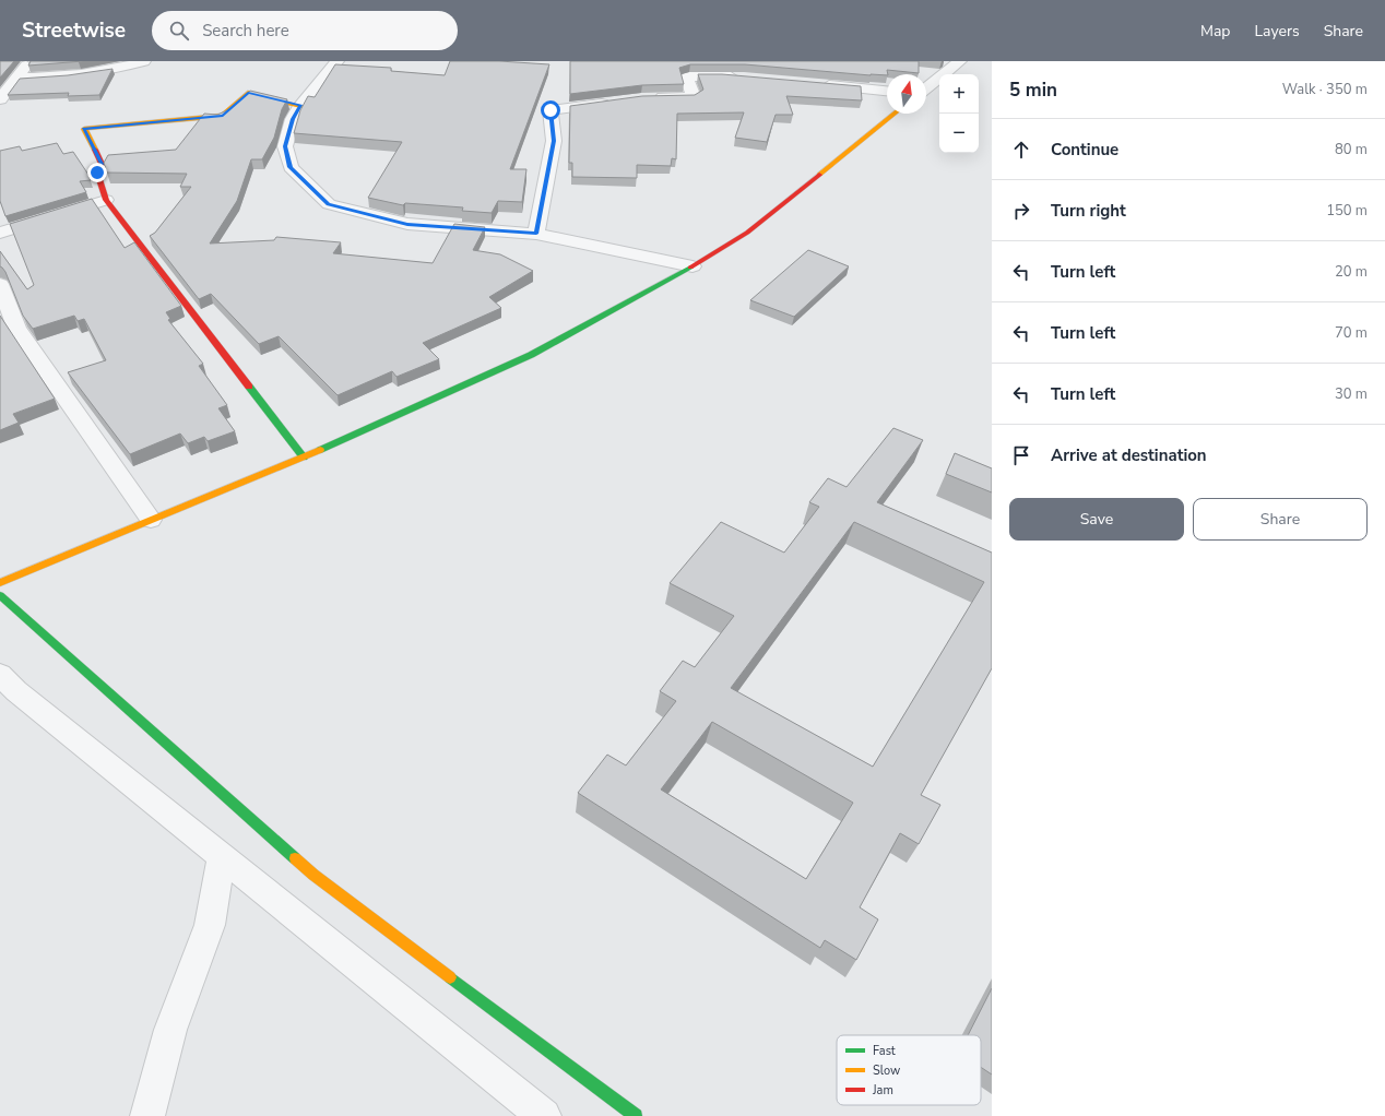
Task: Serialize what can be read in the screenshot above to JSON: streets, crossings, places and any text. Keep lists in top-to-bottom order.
{
  "legend": ["Fast", "Slow", "Jam"],
  "north": "top",
  "page": {
    "header": "Streetwise",
    "search": "Search here",
    "nav": ["Map", "Layers", "Share"],
    "heading": ["5 min", "Walk · 350 m"],
    "map_buttons": ["+", "−"],
    "list": [
      ["Continue", "80 m"],
      ["Turn right", "150 m"],
      ["Turn left", "20 m"],
      ["Turn left", "70 m"],
      ["Turn left", "30 m"],
      "Arrive at destination"
    ],
    "buttons": ["Save", "Share"]
  }
}
